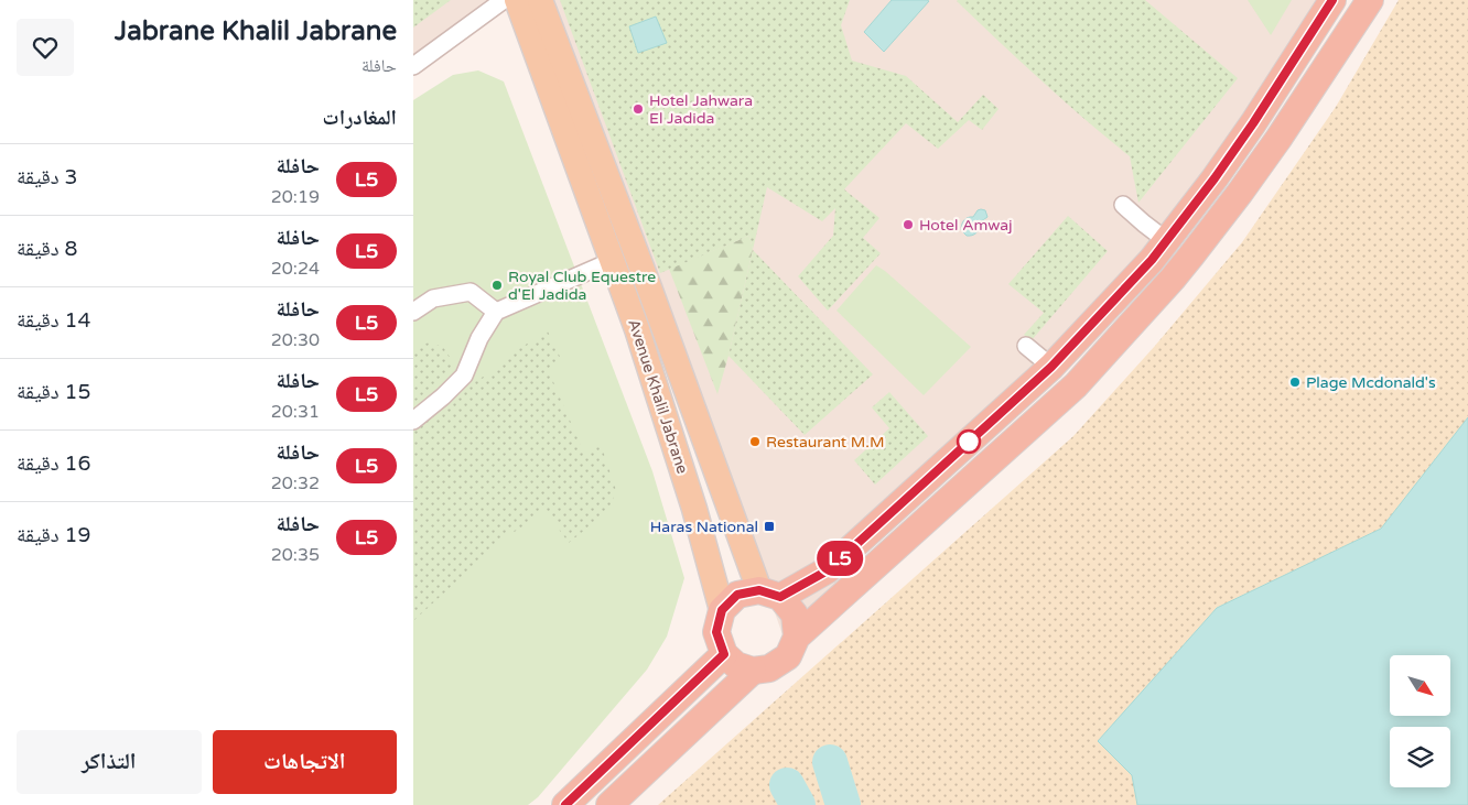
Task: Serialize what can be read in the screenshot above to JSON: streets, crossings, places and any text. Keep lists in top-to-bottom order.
{
  "streets": {
    "main road": ["Avenue Khalil Jabrane"]
  },
  "places": {
    "other": [
      "Hotel Jahwara El Jadida",
      "Hotel Amwaj",
      "Royal Club Equestre d'El Jadida",
      "Plage Mcdonald's",
      "Restaurant M.M"
    ],
    "transit": ["Haras National"]
  },
  "lines": ["bus line L5"],
  "north": "bottom right",
  "page": {
    "on_map": "L5",
    "heading": [
      ["Jabrane Khalil Jabrane", "حافلة"],
      "المغادرات"
    ],
    "list": [
      {
        "mark": "L5",
        "name": "حافلة",
        "note": "20:19",
        "value": "3 دقيقة"
      },
      {
        "mark": "L5",
        "name": "حافلة",
        "note": "20:24",
        "value": "8 دقيقة"
      },
      {
        "mark": "L5",
        "name": "حافلة",
        "note": "20:30",
        "value": "14 دقيقة"
      },
      {
        "mark": "L5",
        "name": "حافلة",
        "note": "20:31",
        "value": "15 دقيقة"
      },
      {
        "mark": "L5",
        "name": "حافلة",
        "note": "20:32",
        "value": "16 دقيقة"
      },
      {
        "mark": "L5",
        "name": "حافلة",
        "note": "20:35",
        "value": "19 دقيقة"
      }
    ],
    "buttons": ["الاتجاهات", "التذاكر"]
  }
}
